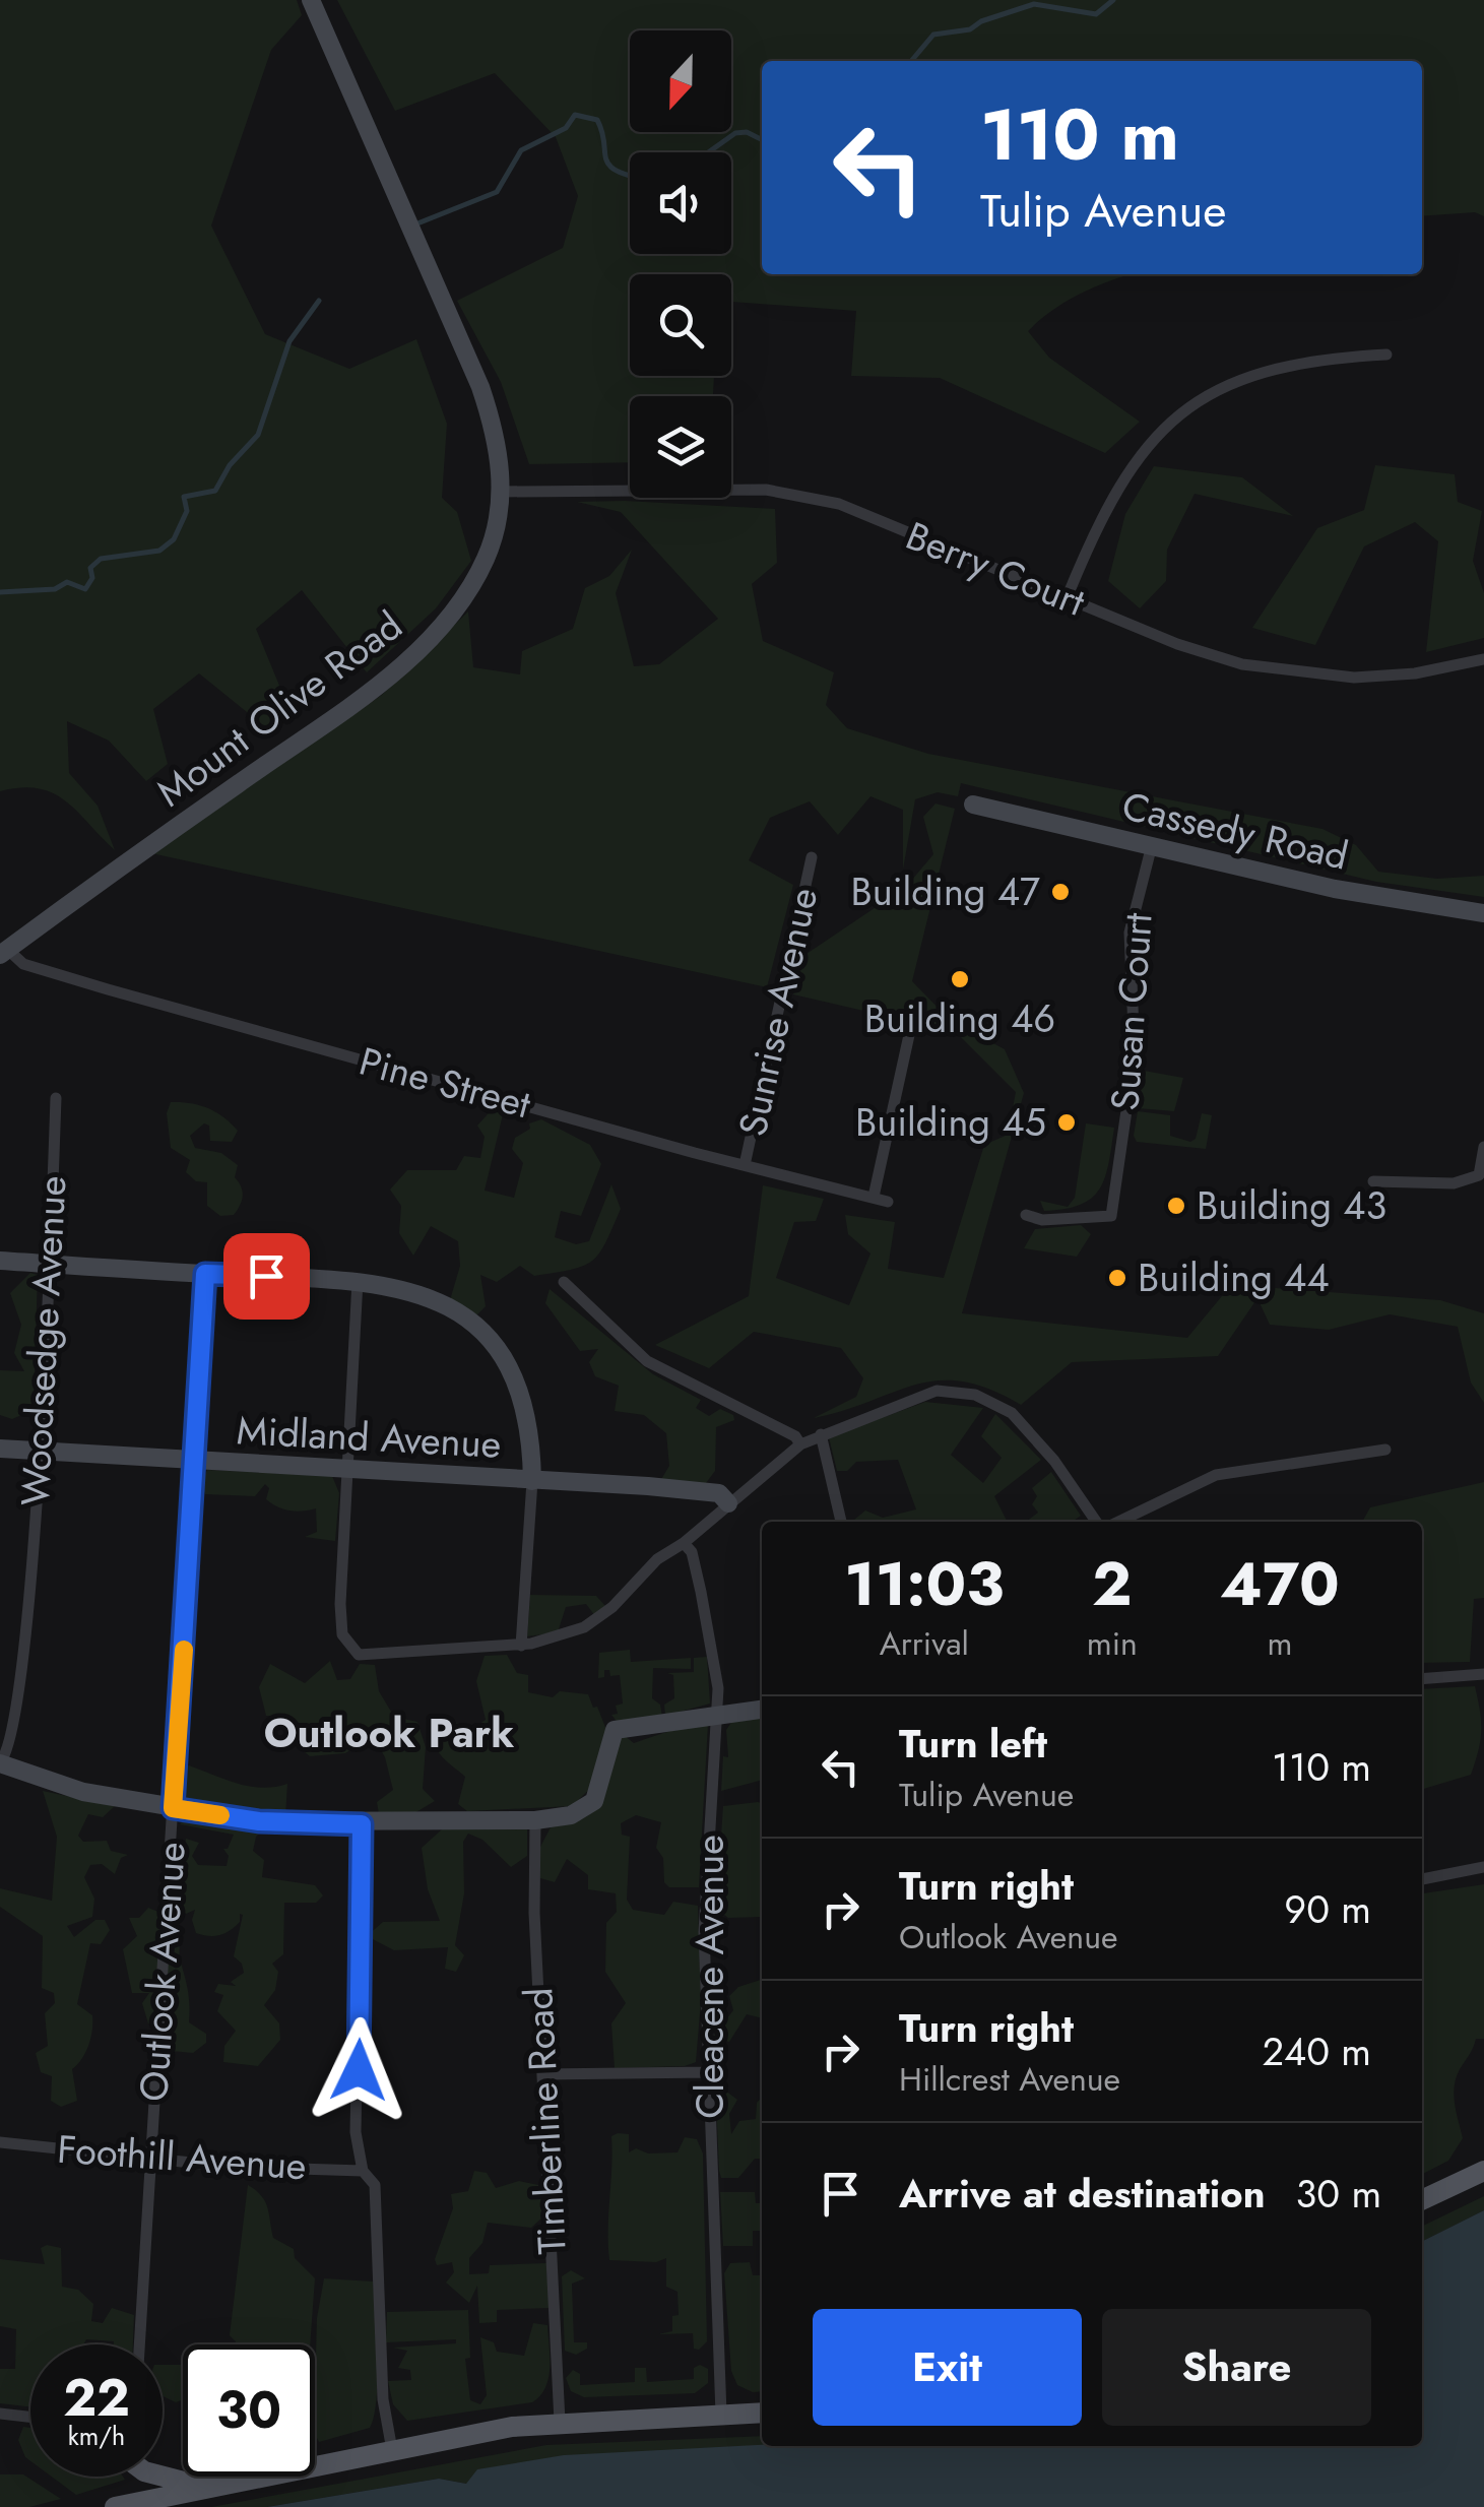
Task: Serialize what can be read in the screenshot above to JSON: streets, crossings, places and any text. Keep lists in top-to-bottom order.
{
  "streets": {
    "street": [
      "Berry Court",
      "Mount Olive Road",
      "Cassedy Road",
      "Sunrise Avenue",
      "Susan Court",
      "Pine Street",
      "Woodsedge Avenue",
      "Midland Avenue",
      "Outlook Avenue",
      "Cleacene Avenue",
      "Timberline Road",
      "Foothill Avenue"
    ]
  },
  "crossings": [
    ["Berry Court", "Mount Olive Road"],
    ["Mount Olive Road", "Pine Street"],
    ["Cassedy Road", "Susan Court"],
    ["Sunrise Avenue", "Pine Street"],
    ["Woodsedge Avenue", "Midland Avenue"],
    ["Midland Avenue", "Outlook Avenue"],
    ["Outlook Avenue", "Foothill Avenue"]
  ],
  "districts": ["Outlook Park"],
  "places": [
    "Building 47",
    "Building 46",
    "Building 45",
    "Building 43",
    "Building 44"
  ],
  "north": "bottom",
  "page": {
    "turn": ["110 m", "Tulip Avenue"],
    "eta": [
      "11:03",
      "Arrival",
      "2",
      "min",
      "470",
      "m"
    ],
    "list": [
      {
        "name": "Turn left",
        "note": "Tulip Avenue",
        "value": "110 m"
      },
      {
        "name": "Turn right",
        "note": "Outlook Avenue",
        "value": "90 m"
      },
      {
        "name": "Turn right",
        "note": "Hillcrest Avenue",
        "value": "240 m"
      },
      {
        "name": "Arrive at destination",
        "value": "30 m"
      }
    ],
    "buttons": ["Exit", "Share"],
    "speed": "22 km/h",
    "limit": "30"
  }
}
